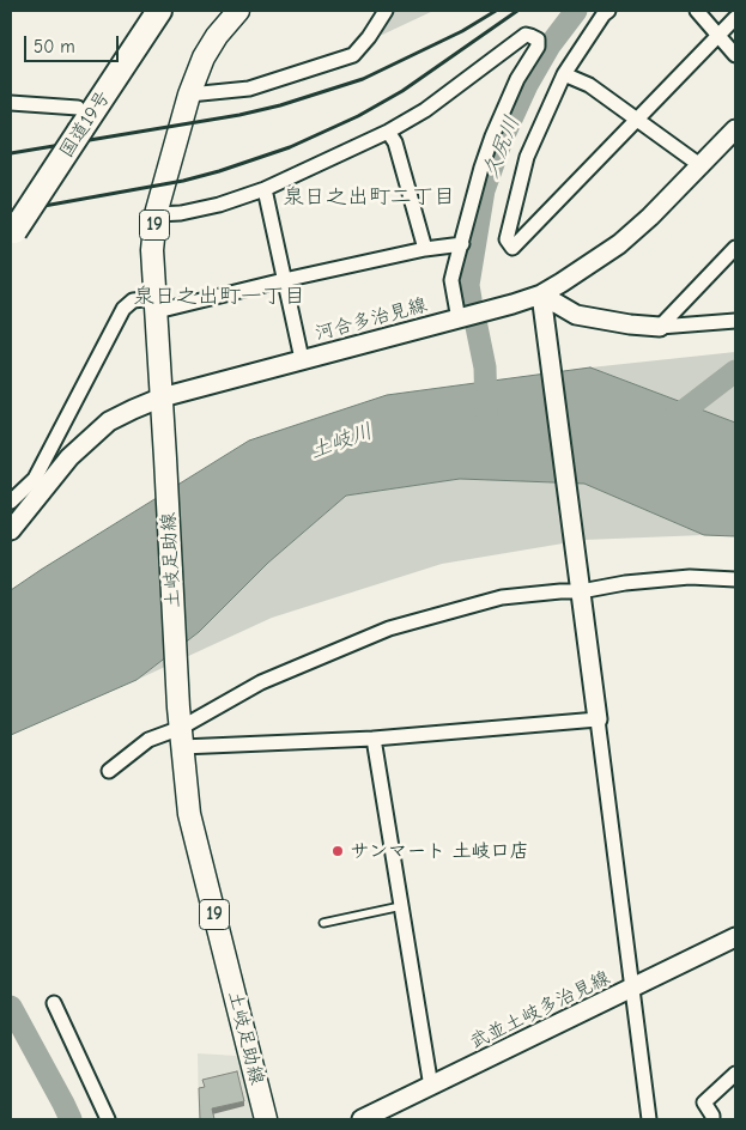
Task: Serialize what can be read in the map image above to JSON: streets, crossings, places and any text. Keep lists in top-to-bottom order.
{
  "streets": {
    "highway": ["国道19号"],
    "main road": [
      "19",
      "河合多治見線",
      "土岐足助線",
      "武並土岐多治見線"
    ]
  },
  "crossings": [
    ["河合多治見線", "土岐足助線"]
  ],
  "districts": ["泉日之出町二丁目", "泉日之出町一丁目"],
  "water": ["久尻川", "土岐川"],
  "places": ["サンマート 土岐口店"],
  "scale_bar": "50 m"
}
